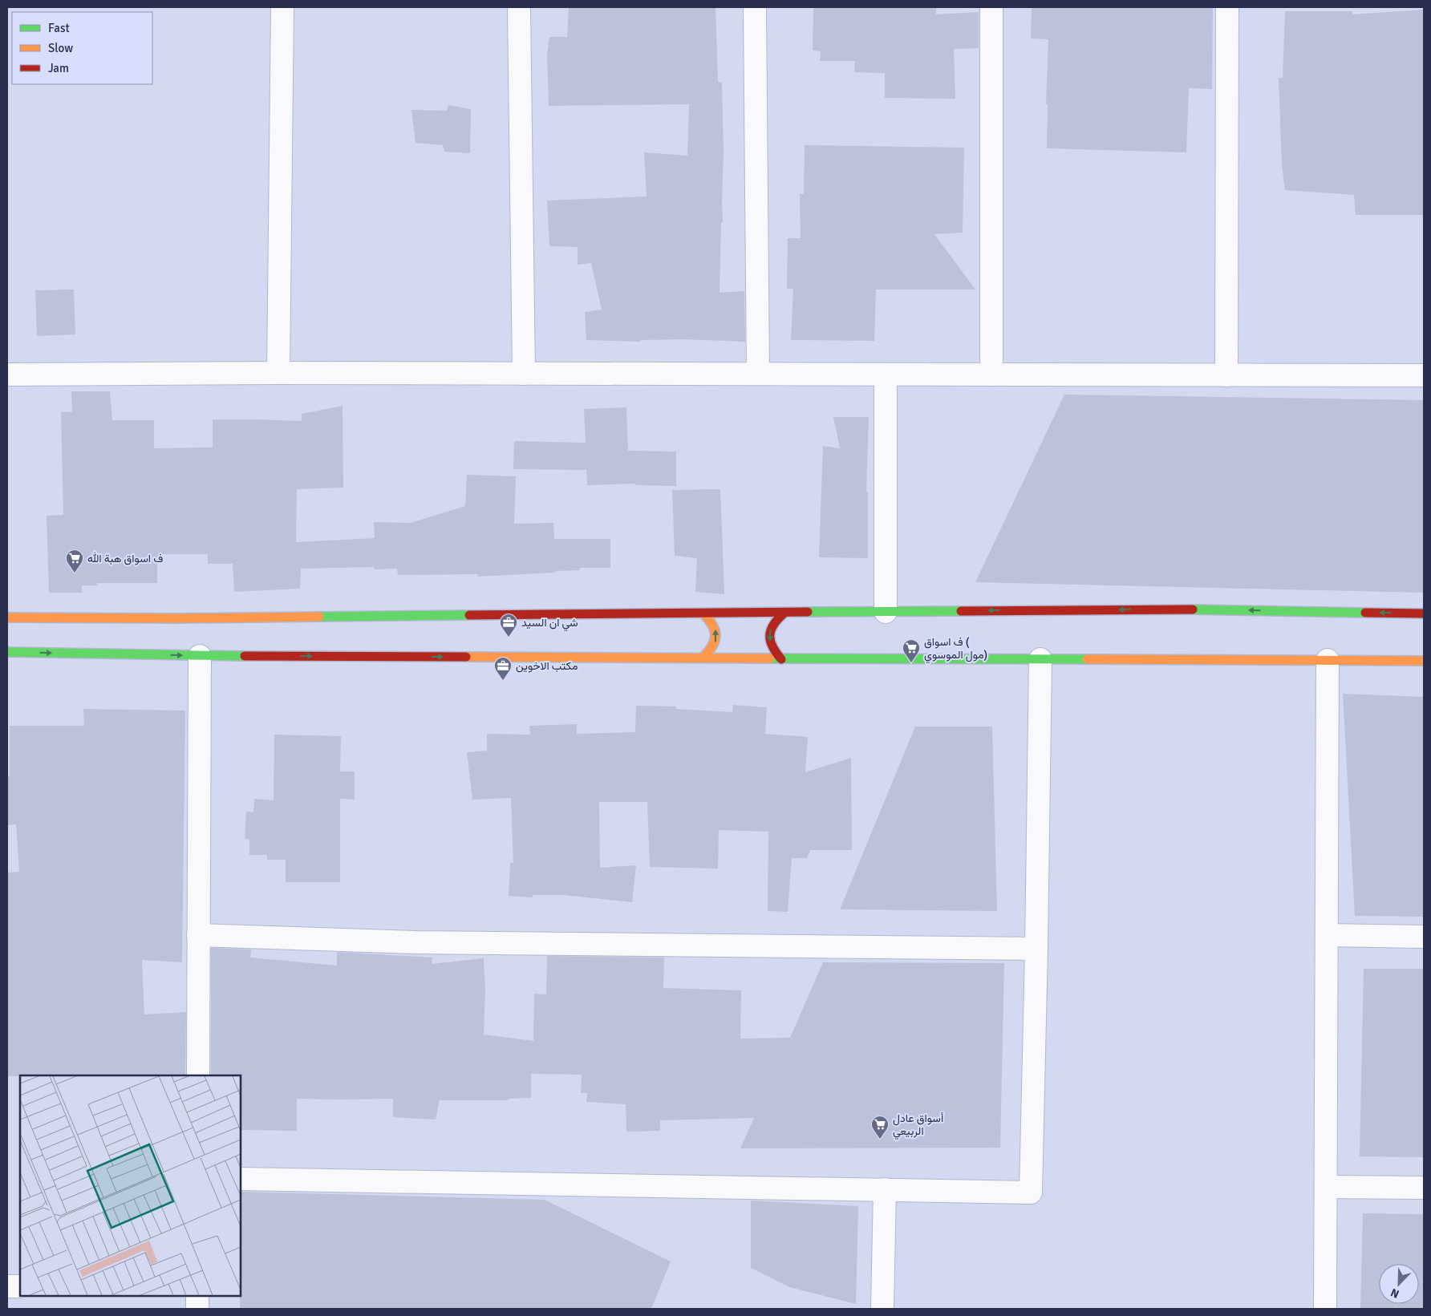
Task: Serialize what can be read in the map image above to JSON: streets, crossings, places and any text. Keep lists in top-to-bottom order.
{
  "places": {
    "supermarket": ["ف اسواق هبة الله", "ف اسواق ( مول الموسوي)", "أسواق عادل الربيعي"],
    "office": ["شي ان السيد", "مكتب الاخوين"]
  },
  "legend": ["Fast", "Slow", "Jam"],
  "north": "bottom left"
}
